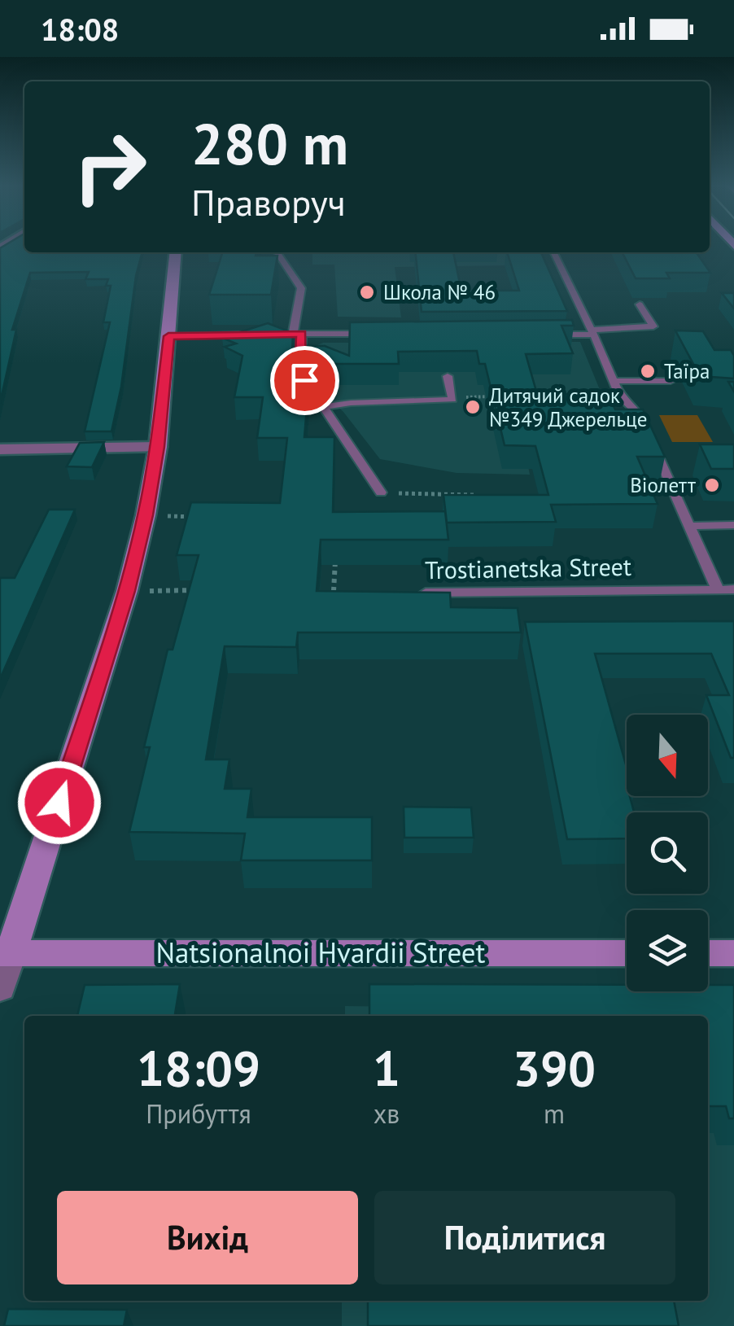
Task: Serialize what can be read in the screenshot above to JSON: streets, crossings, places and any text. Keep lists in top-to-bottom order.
{
  "streets": {
    "street": ["Natsionalnoi Hvardii Street"],
    "lane": ["Trostianetska Street"]
  },
  "places": [
    "Школа № 46",
    "Таїра",
    "Дитячий садок №349 Джерельце",
    "Віолетт"
  ],
  "north": "bottom",
  "page": {
    "status": "18:08",
    "turn": ["280 m", "Праворуч"],
    "eta": [
      "18:09",
      "Прибуття",
      "1",
      "хв",
      "390",
      "m"
    ],
    "buttons": ["Вихід", "Поділитися"]
  }
}
